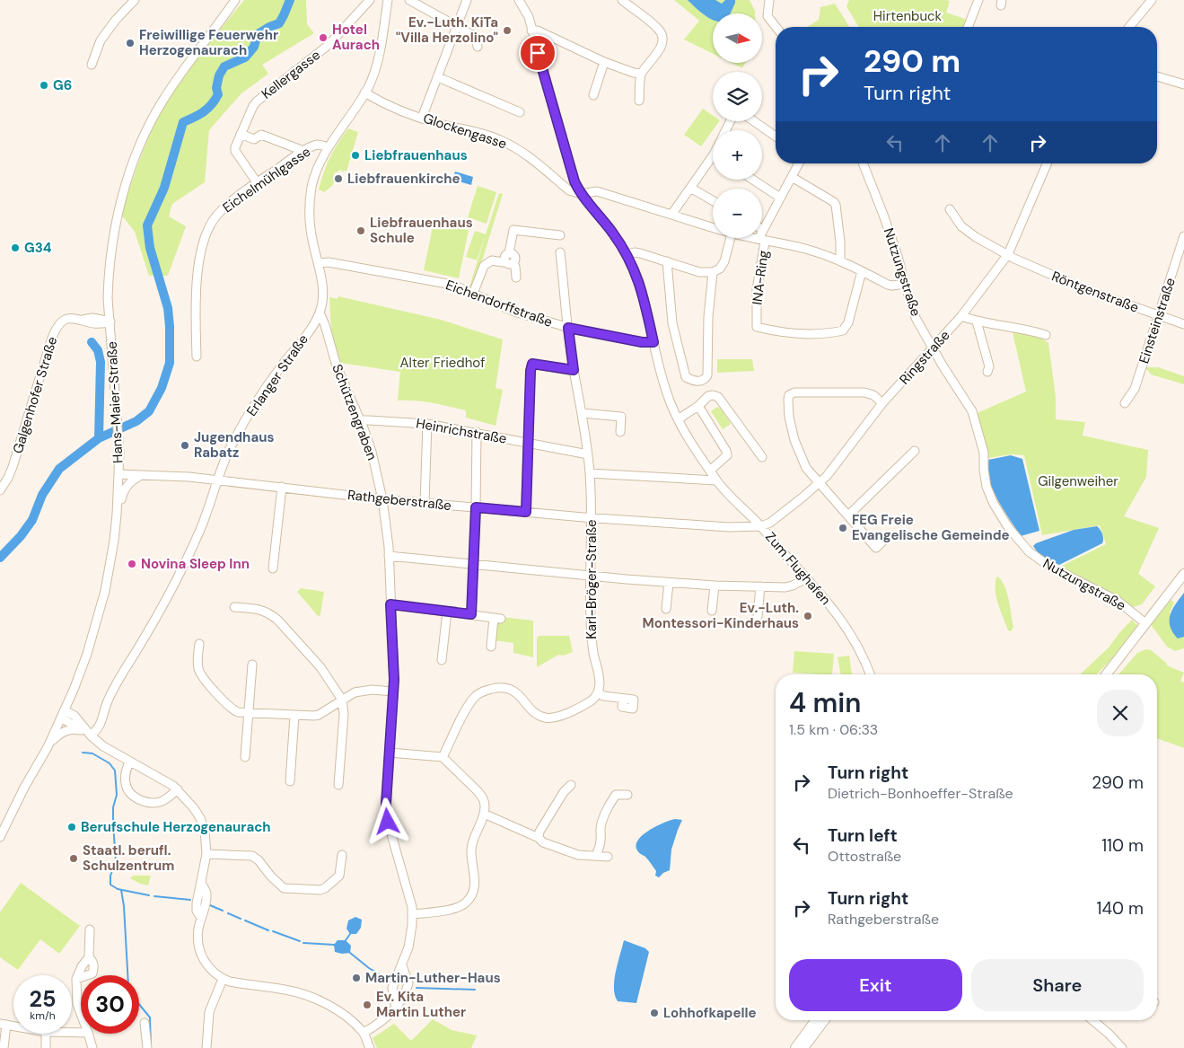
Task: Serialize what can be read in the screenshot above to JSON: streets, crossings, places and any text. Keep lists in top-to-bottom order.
{
  "streets": {
    "street": [
      "Kellergasse",
      "Glockengasse",
      "Eichelmühlgasse",
      "Nutzungstraße",
      "INA-Ring",
      "Röntgenstraße",
      "Eichendorffstraße",
      "Einsteinstraße",
      "Ringstraße",
      "Erlanger Straße",
      "Galgenhofer Straße",
      "Hans-Maier-Straße",
      "Schützengraben",
      "Heinrichstraße",
      "Rathgeberstraße",
      "Zum Flughafen",
      "Karl-Bröger-Straße"
    ]
  },
  "crossings": [
    ["Kellergasse", "Eichelmühlgasse"],
    ["Glockengasse", "Erlanger Straße"],
    ["Glockengasse", "Zum Flughafen"],
    ["Eichelmühlgasse", "Erlanger Straße"],
    ["Nutzungstraße", "Ringstraße"],
    ["Röntgenstraße", "Einsteinstraße"],
    ["Röntgenstraße", "Ringstraße"],
    ["Eichendorffstraße", "Erlanger Straße"],
    ["Eichendorffstraße", "Zum Flughafen"],
    ["Eichendorffstraße", "Karl-Bröger-Straße"],
    ["Ringstraße", "Rathgeberstraße"],
    ["Ringstraße", "Zum Flughafen"],
    ["Erlanger Straße", "Schützengraben"],
    ["Erlanger Straße", "Rathgeberstraße"],
    ["Galgenhofer Straße", "Hans-Maier-Straße"],
    ["Hans-Maier-Straße", "Rathgeberstraße"],
    ["Schützengraben", "Heinrichstraße"],
    ["Schützengraben", "Rathgeberstraße"],
    ["Heinrichstraße", "Karl-Bröger-Straße"],
    ["Rathgeberstraße", "Zum Flughafen"],
    ["Rathgeberstraße", "Karl-Bröger-Straße"]
  ],
  "parks": ["Hirtenbuck", "Alter Friedhof", "Gilgenweiher"],
  "places": [
    "Ev.-Luth. KiTa \"Villa Herzolino\"",
    "Hotel Aurach",
    "Freiwillige Feuerwehr Herzogenaurach",
    "G6",
    "Liebfrauenhaus",
    "Liebfrauenkirche",
    "Liebfrauenhaus Schule",
    "G34",
    "Jugendhaus Rabatz",
    "FEG Freie Evangelische Gemeinde",
    "Novina Sleep Inn",
    "Ev.-Luth. Montessori-Kinderhaus",
    "Berufschule Herzogenaurach",
    "Staatl. berufl. Schulzentrum",
    "Martin-Luther-Haus",
    "Ev. Kita Martin Luther",
    "Lohhofkapelle"
  ],
  "north": "right",
  "page": {
    "map_buttons": ["+", "−"],
    "turn": ["290 m", "Turn right"],
    "heading": ["4 min", "1.5 km · 06:33"],
    "list": [
      {
        "name": "Turn right",
        "note": "Dietrich-Bonhoeffer-Straße",
        "value": "290 m"
      },
      {
        "name": "Turn left",
        "note": "Ottostraße",
        "value": "110 m"
      },
      {
        "name": "Turn right",
        "note": "Rathgeberstraße",
        "value": "140 m"
      }
    ],
    "buttons": ["Exit", "Share"],
    "speed": "25 km/h",
    "limit": "30"
  }
}
